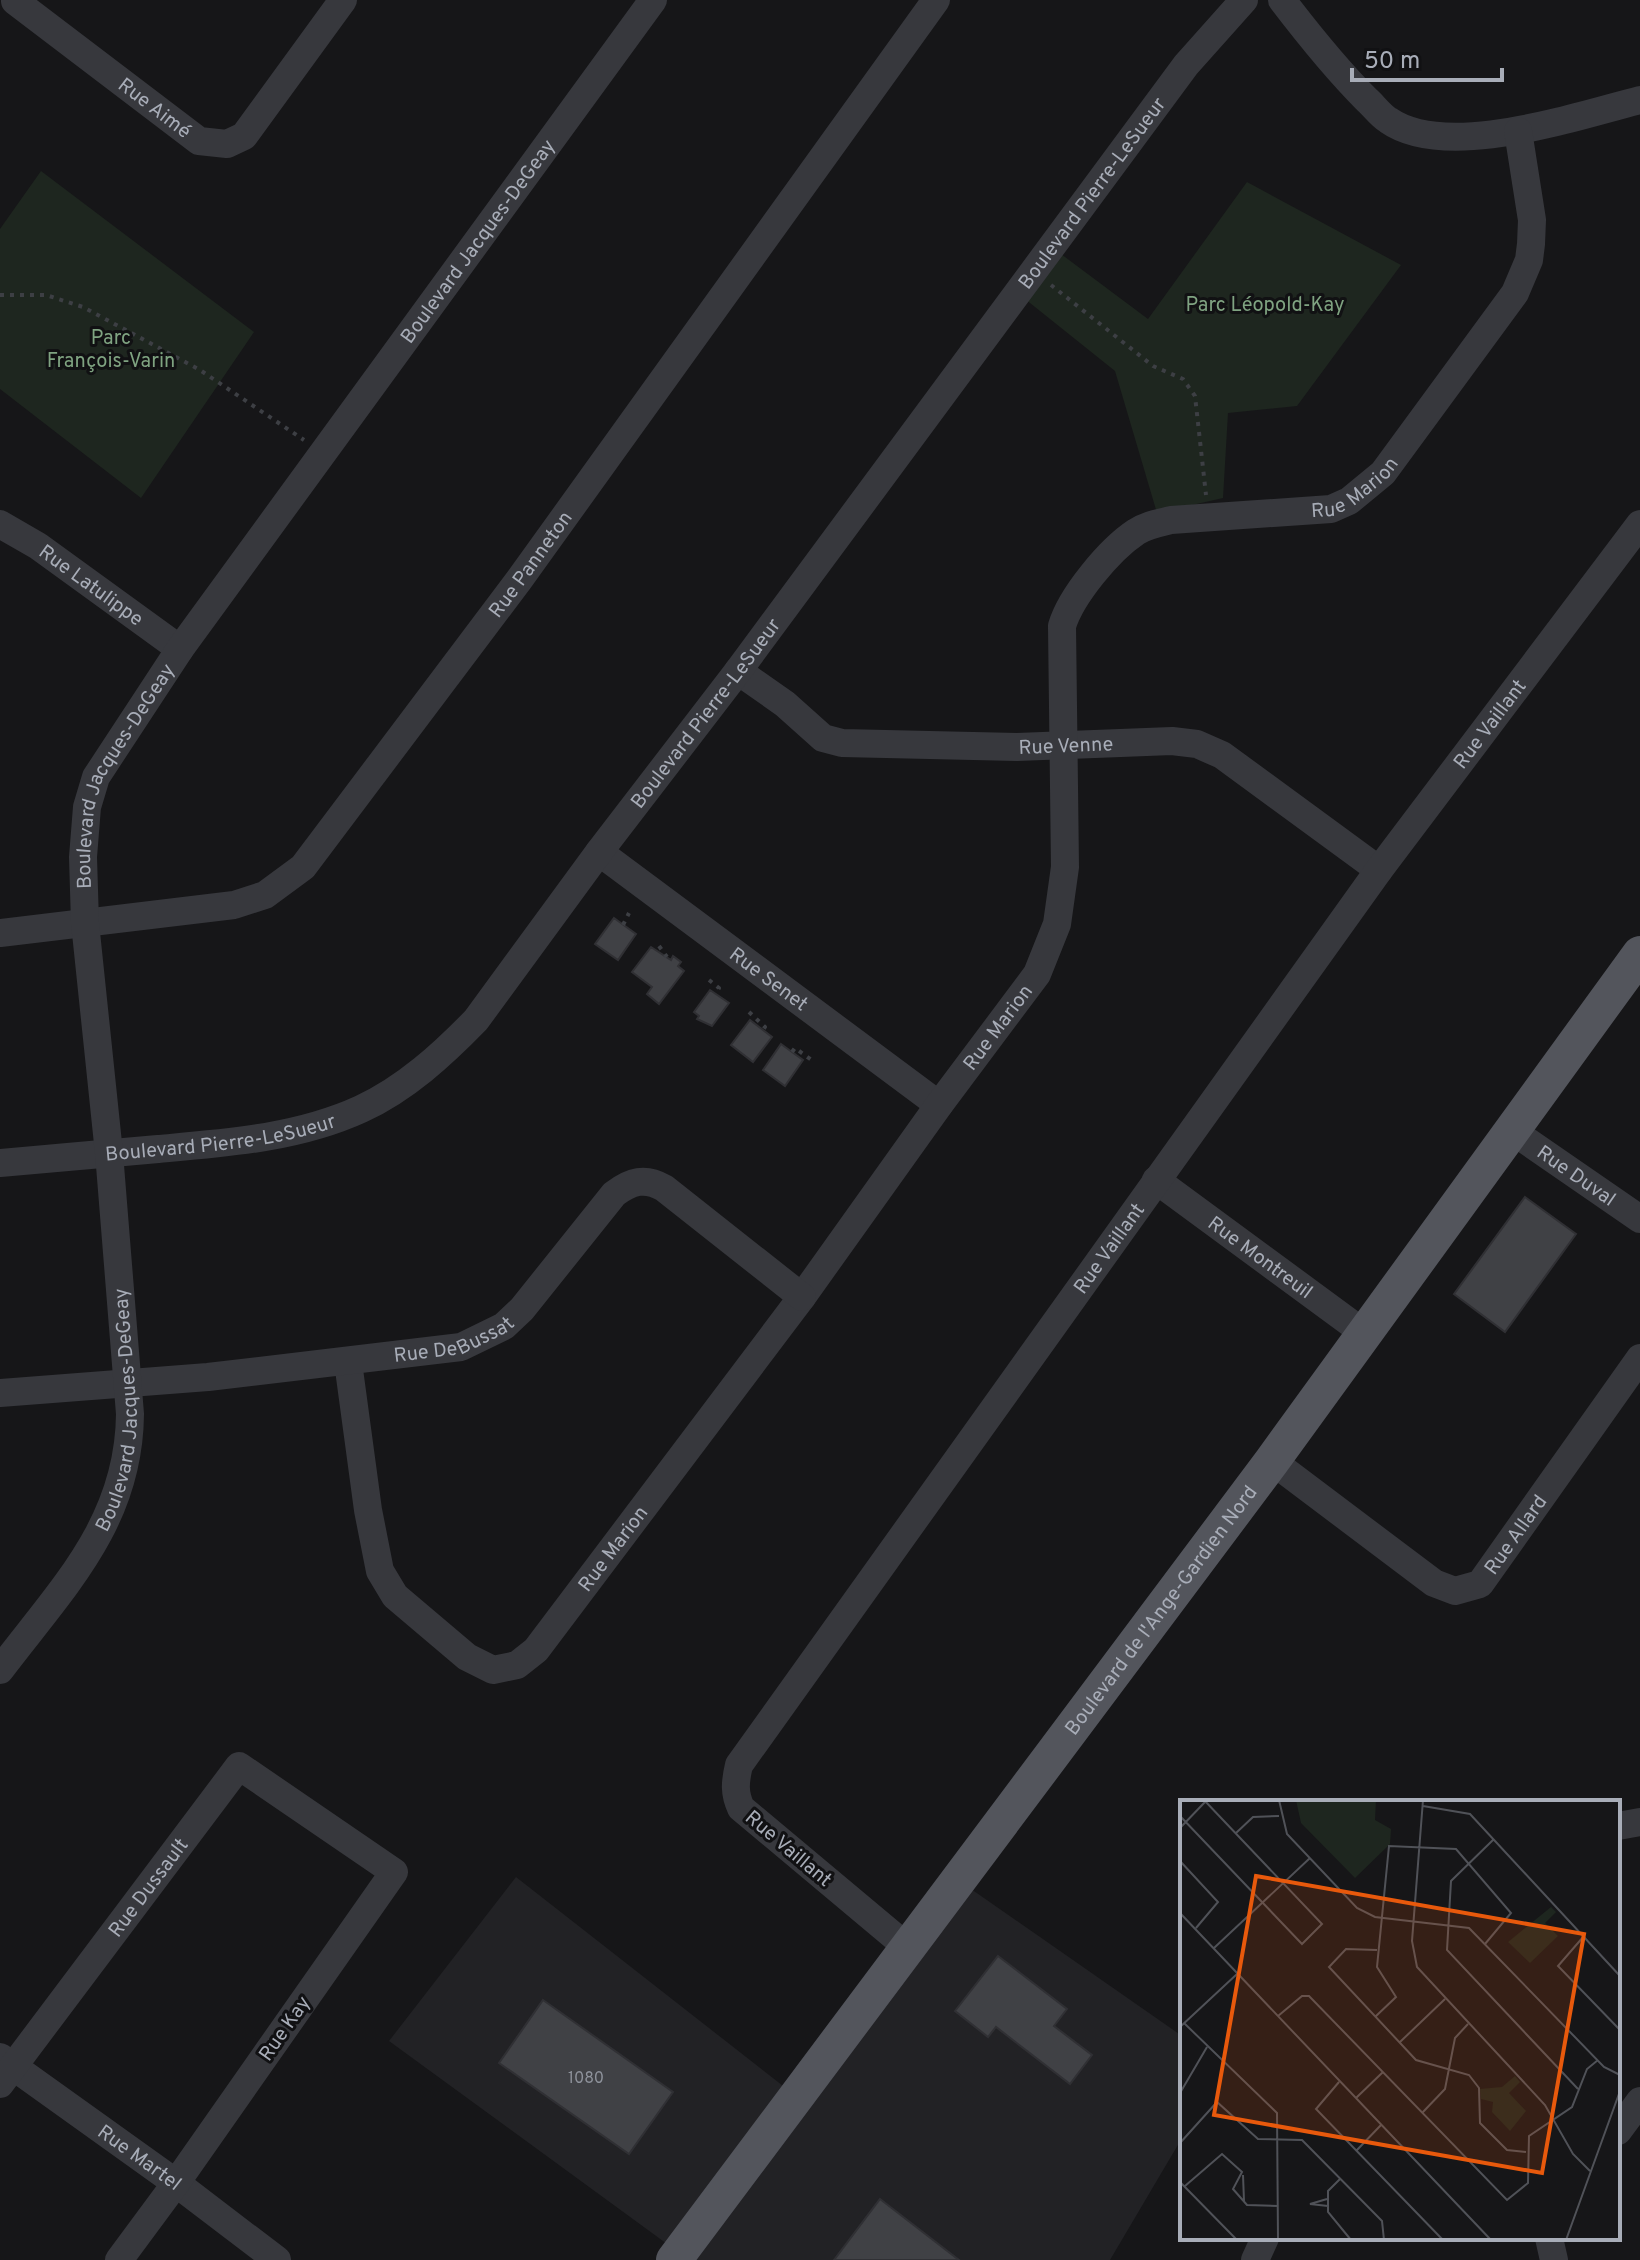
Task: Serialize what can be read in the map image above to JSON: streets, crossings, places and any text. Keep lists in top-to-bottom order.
{
  "streets": {
    "main road": ["Boulevard de l'Ange-Gardien Nord"],
    "street": [
      "Rue Aimé",
      "Boulevard Pierre-LeSueur",
      "Boulevard Jacques-DeGeay",
      "Rue Marion",
      "Rue Panneton",
      "Rue Latulippe",
      "Rue Vaillant",
      "Rue Venne",
      "Rue Senet",
      "Rue Duval",
      "Rue Montreuil",
      "Rue DeBussat",
      "Rue Allard",
      "Rue Dussault",
      "Rue Kay",
      "Rue Martel"
    ]
  },
  "crossings": [
    ["Boulevard Pierre-LeSueur", "Boulevard Jacques-DeGeay"],
    ["Boulevard Pierre-LeSueur", "Rue Venne"],
    ["Boulevard Pierre-LeSueur", "Rue Senet"],
    ["Boulevard Jacques-DeGeay", "Rue Panneton"],
    ["Boulevard Jacques-DeGeay", "Rue Latulippe"],
    ["Boulevard Jacques-DeGeay", "Rue DeBussat"],
    ["Rue Marion", "Rue Venne"],
    ["Rue Marion", "Rue Senet"],
    ["Rue Marion", "Rue DeBussat"],
    ["Rue Vaillant", "Rue Venne"],
    ["Rue Vaillant", "Rue Montreuil"],
    ["Rue Vaillant", "Boulevard de l'Ange-Gardien Nord"],
    ["Rue Duval", "Boulevard de l'Ange-Gardien Nord"],
    ["Rue Montreuil", "Boulevard de l'Ange-Gardien Nord"],
    ["Rue Allard", "Boulevard de l'Ange-Gardien Nord"],
    ["Rue Dussault", "Rue Kay"],
    ["Rue Dussault", "Rue Martel"],
    ["Rue Kay", "Rue Martel"]
  ],
  "parks": ["Parc Léopold-Kay", "Parc François-Varin"],
  "house_numbers": ["1080"],
  "scale_bar": "50 m"
}
